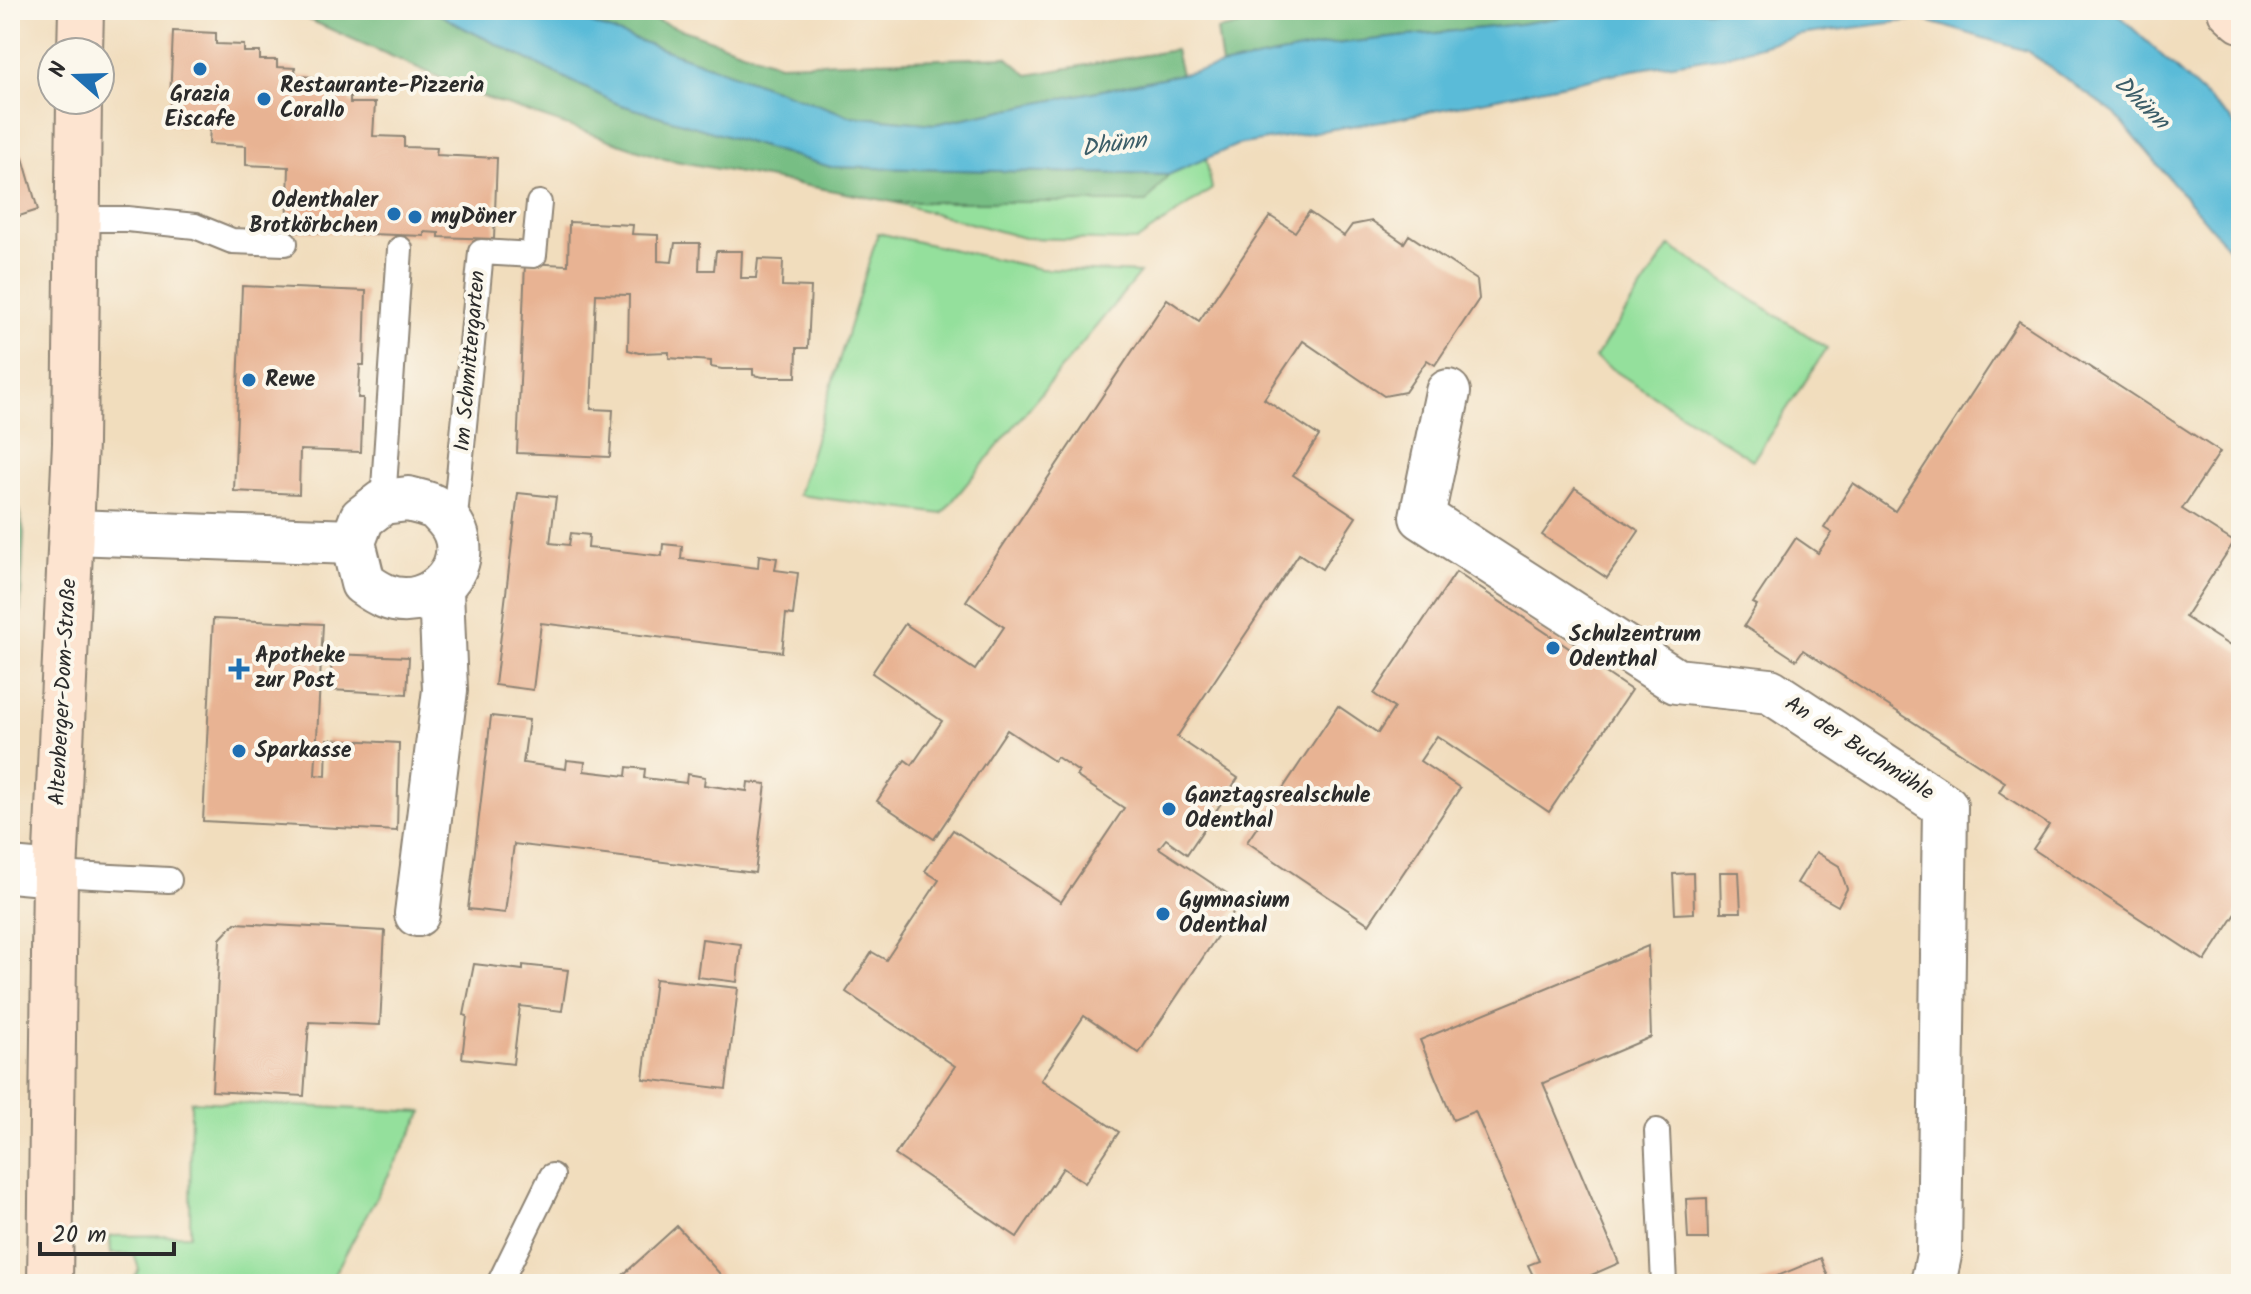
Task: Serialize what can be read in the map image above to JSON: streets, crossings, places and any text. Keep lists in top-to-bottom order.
{
  "streets": {
    "main road": ["Altenberger-Dom-Straße"],
    "street": ["Im Schmittergarten", "An der Buchmühle"]
  },
  "water": ["Dhünn"],
  "places": {
    "other": [
      "Grazia Eiscafe",
      "Restaurante-Pizzeria Corallo",
      "Odenthaler Brotkörbchen",
      "myDöner",
      "Rewe",
      "Schulzentrum Odenthal",
      "Sparkasse",
      "Ganztagsrealschule Odenthal",
      "Gymnasium Odenthal"
    ],
    "health": ["Apotheke zur Post"]
  },
  "scale_bar": "20 m",
  "north": "left"
}
